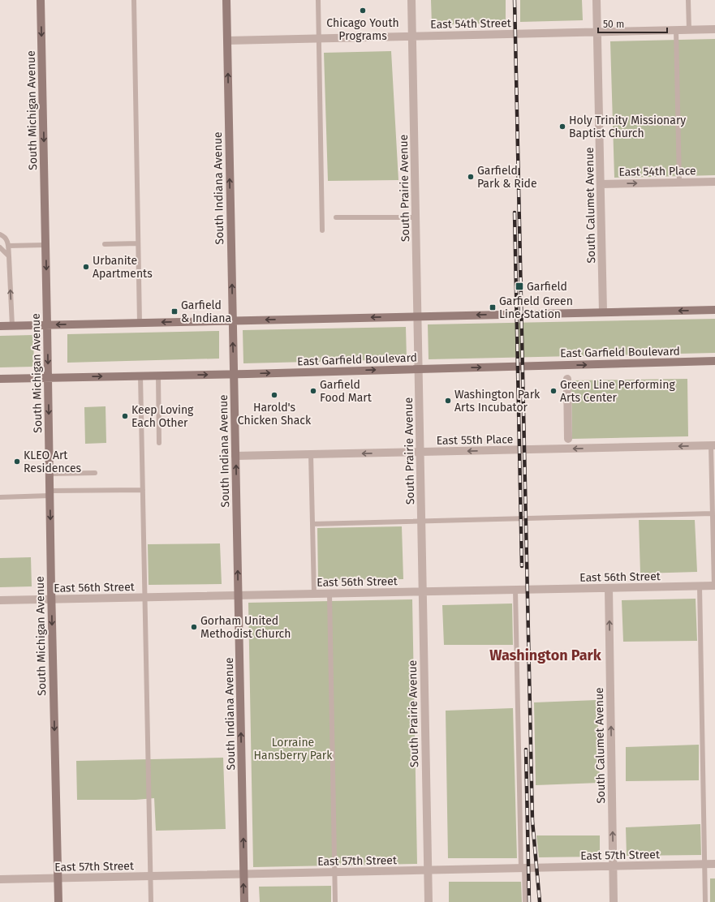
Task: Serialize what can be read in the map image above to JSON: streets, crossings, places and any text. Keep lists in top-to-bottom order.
{
  "streets": {
    "street": [
      "East 54th Street",
      "South Michigan Avenue",
      "East 54th Place",
      "South Indiana Avenue",
      "South Prairie Avenue",
      "South Calumet Avenue",
      "East Garfield Boulevard",
      "East 55th Place",
      "East 56th Street",
      "East 57th Street"
    ]
  },
  "crossings": [
    ["East 54th Street", "South Indiana Avenue"],
    ["East 54th Street", "South Prairie Avenue"],
    ["East 54th Street", "South Calumet Avenue"],
    ["South Michigan Avenue", "East Garfield Boulevard"],
    ["South Michigan Avenue", "East 56th Street"],
    ["South Michigan Avenue", "East 57th Street"],
    ["East 54th Place", "South Calumet Avenue"],
    ["South Indiana Avenue", "East Garfield Boulevard"],
    ["South Indiana Avenue", "East 55th Place"],
    ["South Indiana Avenue", "East 56th Street"],
    ["South Indiana Avenue", "East 57th Street"],
    ["South Prairie Avenue", "East Garfield Boulevard"],
    ["South Prairie Avenue", "East 55th Place"],
    ["South Prairie Avenue", "East 56th Street"],
    ["South Prairie Avenue", "East 57th Street"],
    ["South Calumet Avenue", "East 56th Street"],
    ["South Calumet Avenue", "East 57th Street"]
  ],
  "one_way": [
    "South Michigan Avenue",
    "East 54th Place",
    "South Indiana Avenue",
    "South Calumet Avenue",
    "East 55th Place"
  ],
  "districts": ["Washington Park"],
  "parks": ["Lorraine Hansberry Park"],
  "places": {
    "other": [
      "Chicago Youth Programs",
      "Holy Trinity Missionary Baptist Church",
      "Garfield Park & Ride",
      "Urbanite Apartments",
      "Garfield Food Mart",
      "Green Line Performing Arts Center",
      "Harold's Chicken Shack",
      "Washington Park Arts Incubator",
      "Keep Loving Each Other",
      "KLEO Art Residences",
      "Gorham United Methodist Church"
    ],
    "transit": ["Garfield", "Garfield Green Line Station", "Garfield & Indiana"]
  },
  "scale_bar": "50 m"
}
